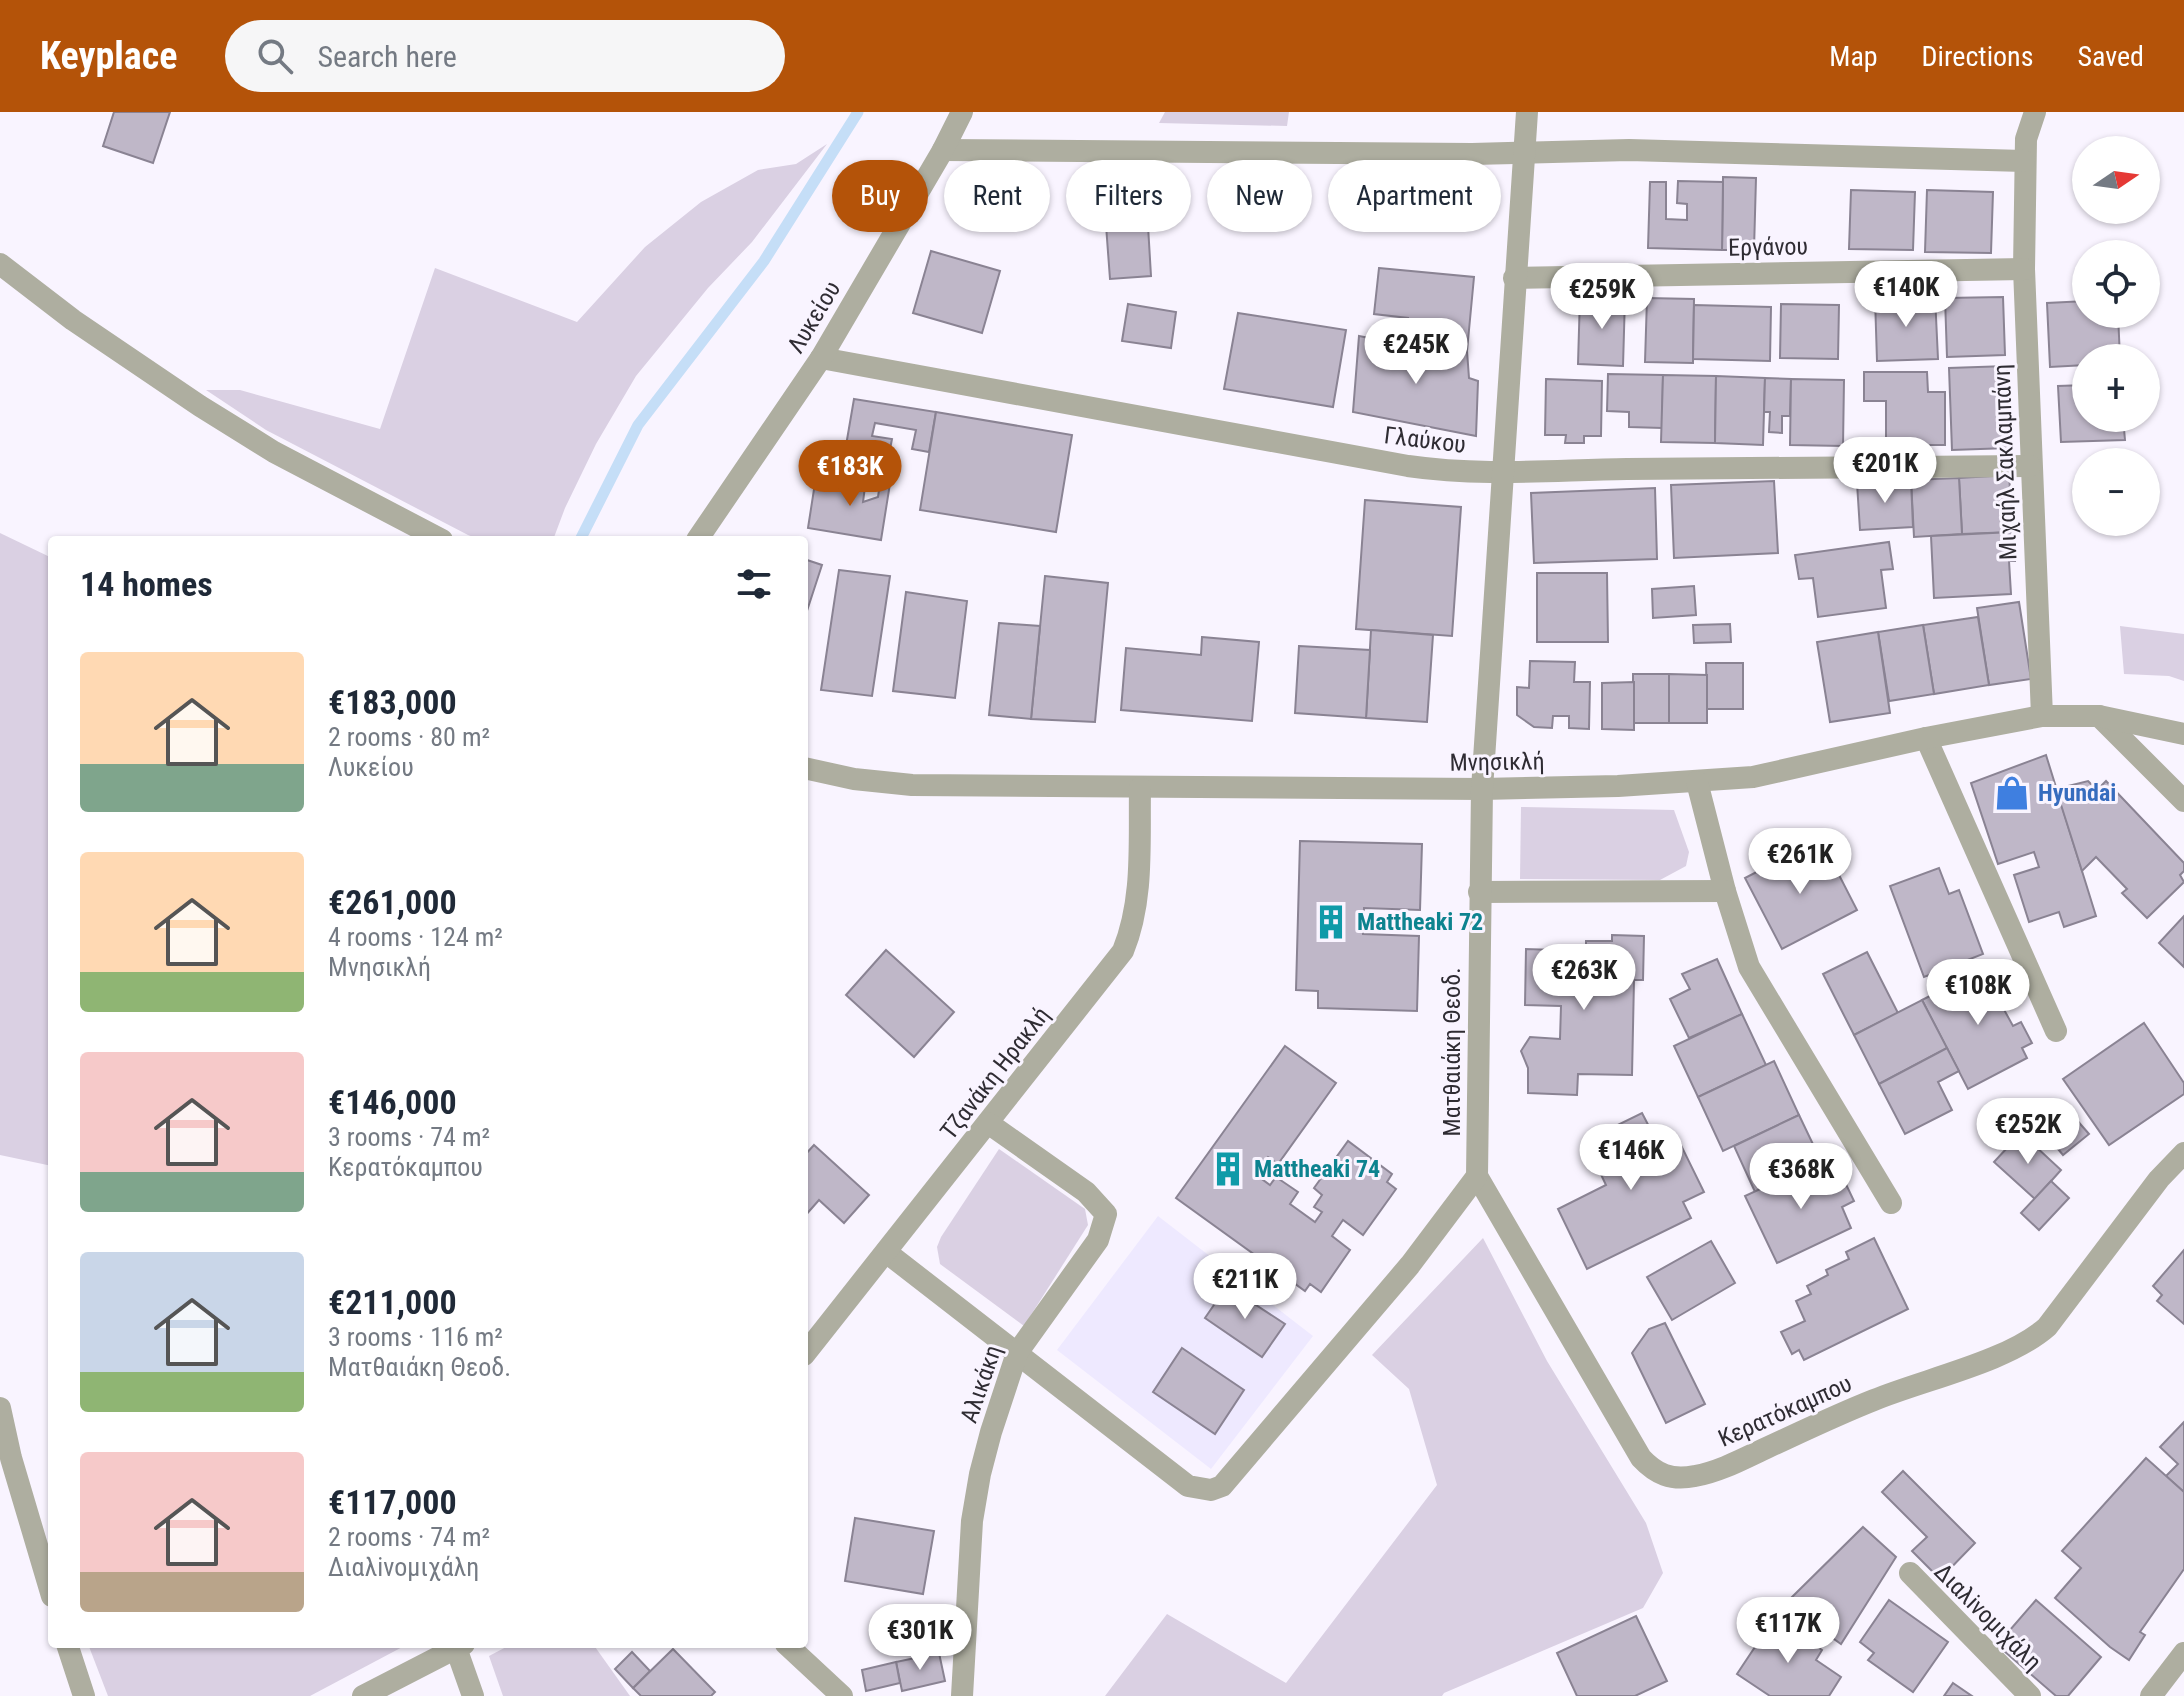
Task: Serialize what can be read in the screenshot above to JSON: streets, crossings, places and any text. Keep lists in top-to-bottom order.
{
  "streets": {
    "street": [
      "Εργάνου",
      "Λυκείου",
      "Γλαύκου",
      "Μιχαήλ Σακλαμπάνη",
      "Μνησικλή",
      "Ματθαιάκη Θεοδ.",
      "Τζανάκη Ηρακλή",
      "Αλικάκη",
      "Κερατόκαμπου",
      "Διαλiνομιχάλη"
    ]
  },
  "crossings": [
    ["Εργάνου", "Μιχαήλ Σακλαμπάνη"],
    ["Εργάνου", "Ματθαιάκη Θεοδ."],
    ["Λυκείου", "Γλαύκου"],
    ["Γλαύκου", "Μιχαήλ Σακλαμπάνη"],
    ["Γλαύκου", "Ματθαιάκη Θεοδ."],
    ["Μιχαήλ Σακλαμπάνη", "Μνησικλή"],
    ["Μνησικλή", "Ματθαιάκη Θεοδ."],
    ["Μνησικλή", "Τζανάκη Ηρακλή"],
    ["Ματθαιάκη Θεοδ.", "Κερατόκαμπου"],
    ["Τζανάκη Ηρακλή", "Αλικάκη"]
  ],
  "places": {
    "shop": ["Hyundai"],
    "building": ["Mattheaki 72", "Mattheaki 74"]
  },
  "north": "right",
  "page": {
    "header": "Keyplace",
    "search": "Search here",
    "nav": ["Map", "Directions", "Saved"],
    "map_buttons": ["+", "−"],
    "chip": [
      "Buy",
      "Rent",
      "Filters",
      "New",
      "Apartment"
    ],
    "price": [
      "€140K",
      "€259K",
      "€245K",
      "€201K",
      "€183K",
      "€261K",
      "€263K",
      "€108K",
      "€252K",
      "€146K",
      "€368K",
      "€211K",
      "€117K",
      "€301K"
    ],
    "heading": "14 homes",
    "list": [
      {
        "name": "€183,000",
        "note": "2 rooms · 80 m² · Λυκείου"
      },
      {
        "name": "€261,000",
        "note": "4 rooms · 124 m² · Μνησικλή"
      },
      {
        "name": "€146,000",
        "note": "3 rooms · 74 m² · Κερατόκαμπου"
      },
      {
        "name": "€211,000",
        "note": "3 rooms · 116 m² · Ματθαιάκη Θεοδ."
      },
      {
        "name": "€117,000",
        "note": "2 rooms · 74 m² · Διαλiνομιχάλη"
      }
    ]
  }
}
